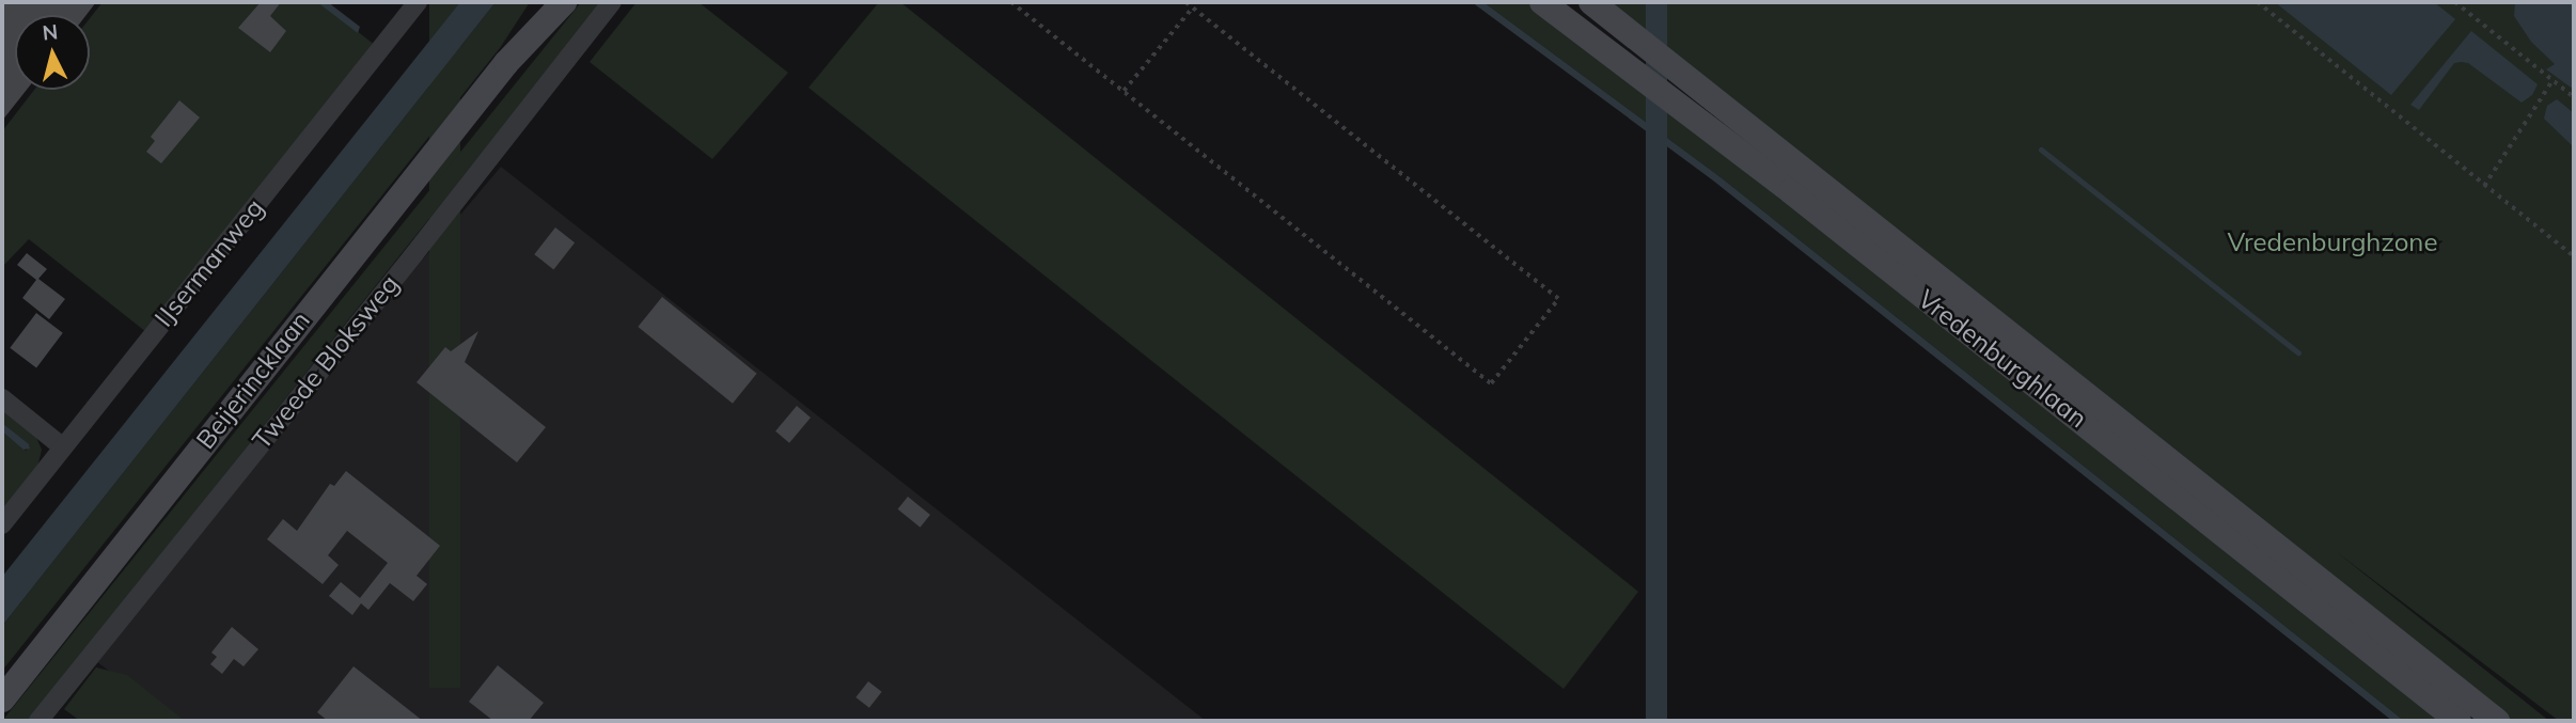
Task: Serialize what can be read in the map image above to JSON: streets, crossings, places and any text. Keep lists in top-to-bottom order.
{
  "streets": {
    "main road": ["Vredenburghlaan", "Beijerincklaan"],
    "street": ["IJsermanweg", "Tweede Bloksweg"]
  },
  "parks": ["Vredenburghzone"],
  "north": "top"
}
